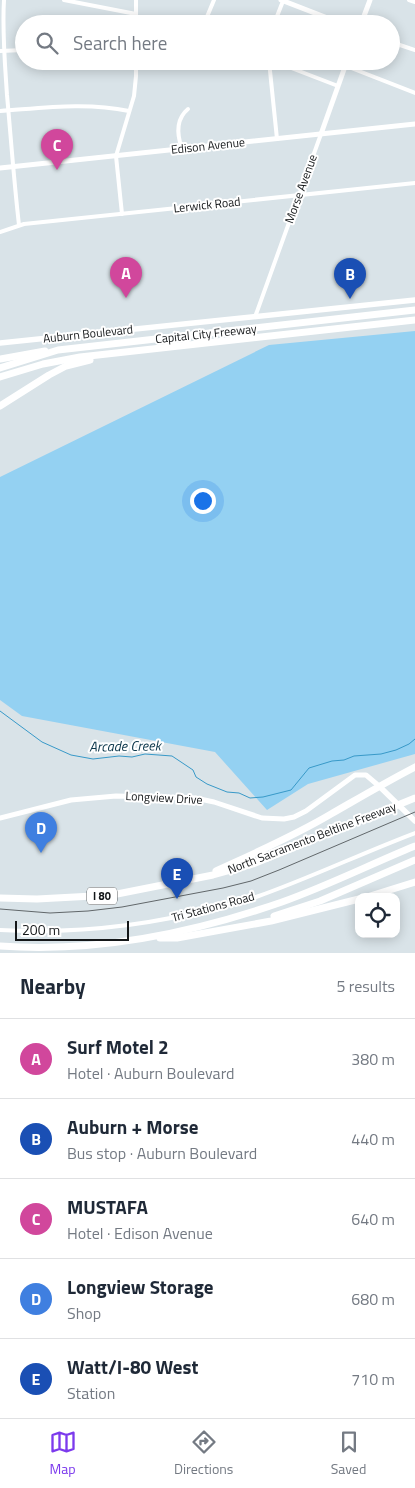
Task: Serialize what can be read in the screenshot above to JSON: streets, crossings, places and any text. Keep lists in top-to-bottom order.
{
  "streets": {
    "highway": ["Capital City Freeway", "North Sacramento Beltline Freeway", "I 80"],
    "main road": ["Auburn Boulevard", "Longview Drive"],
    "street": [
      "Edison Avenue",
      "Morse Avenue",
      "Lerwick Road",
      "Tri Stations Road"
    ]
  },
  "crossings": [
    ["Edison Avenue", "Morse Avenue"],
    ["Morse Avenue", "Lerwick Road"],
    ["Morse Avenue", "Auburn Boulevard"]
  ],
  "water": ["Arcade Creek"],
  "scale_bar": "200 m",
  "page": {
    "search": "Search here",
    "pins": [
      "C",
      "A",
      "B",
      "D",
      "E"
    ],
    "scale": "200 m",
    "heading": ["Nearby", "5 results"],
    "list": [
      {
        "mark": "A",
        "name": "Surf Motel 2",
        "note": "Hotel · Auburn Boulevard",
        "value": "380 m"
      },
      {
        "mark": "B",
        "name": "Auburn + Morse",
        "note": "Bus stop · Auburn Boulevard",
        "value": "440 m"
      },
      {
        "mark": "C",
        "name": "MUSTAFA",
        "note": "Hotel · Edison Avenue",
        "value": "640 m"
      },
      {
        "mark": "D",
        "name": "Longview Storage",
        "note": "Shop",
        "value": "680 m"
      },
      {
        "mark": "E",
        "name": "Watt/I-80 West",
        "note": "Station",
        "value": "710 m"
      }
    ],
    "nav": ["Map", "Directions", "Saved"]
  }
}
